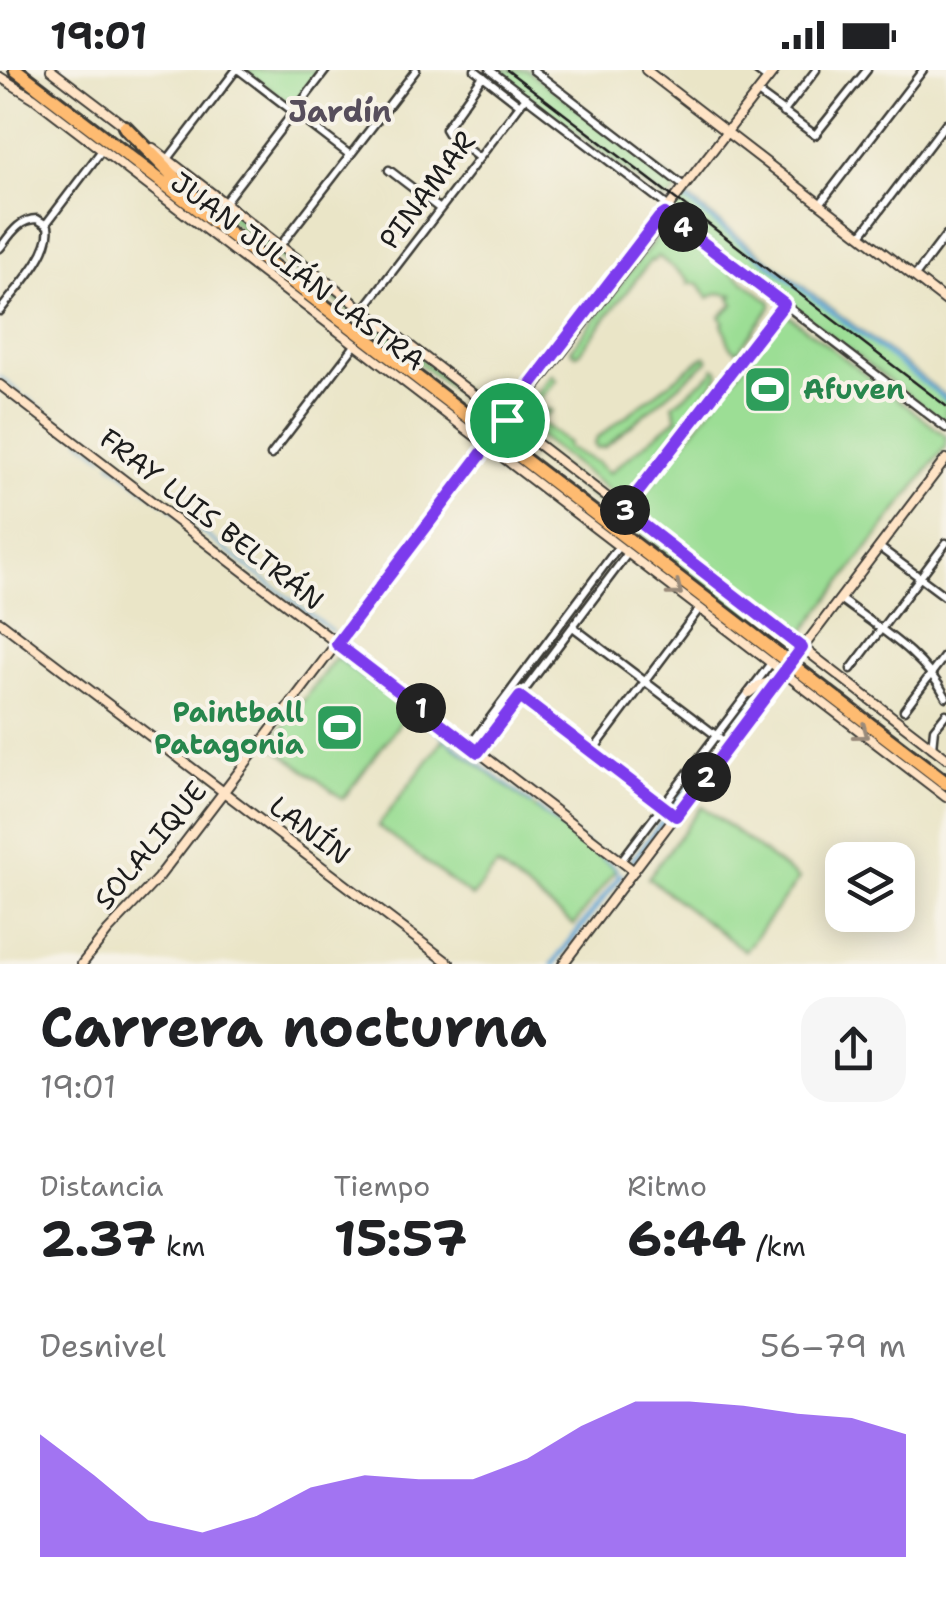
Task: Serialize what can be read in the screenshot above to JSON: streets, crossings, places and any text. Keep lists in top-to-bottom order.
{
  "streets": {
    "street": [
      "PINAMAR",
      "JUAN JULIÁN LASTRA",
      "FRAY LUIS BELTRÁN",
      "LANÍN",
      "SOLALIQUE"
    ]
  },
  "crossings": [
    ["JUAN JULIÁN LASTRA", "SOLALIQUE"],
    ["FRAY LUIS BELTRÁN", "SOLALIQUE"],
    ["LANÍN", "SOLALIQUE"]
  ],
  "districts": ["Jardín"],
  "places": {
    "sports": ["Afuven", "Paintball Patagonia"]
  },
  "page": {
    "status": "19:01",
    "pins": [
      "4",
      "3",
      "1",
      "2"
    ],
    "heading": ["Carrera nocturna", "19:01"],
    "stats": [
      ["Distancia", "2.37 km"],
      ["Tiempo", "15:57"],
      ["Ritmo", "6:44 /km"]
    ],
    "chart": ["Desnivel", "56–79 m"]
  }
}
